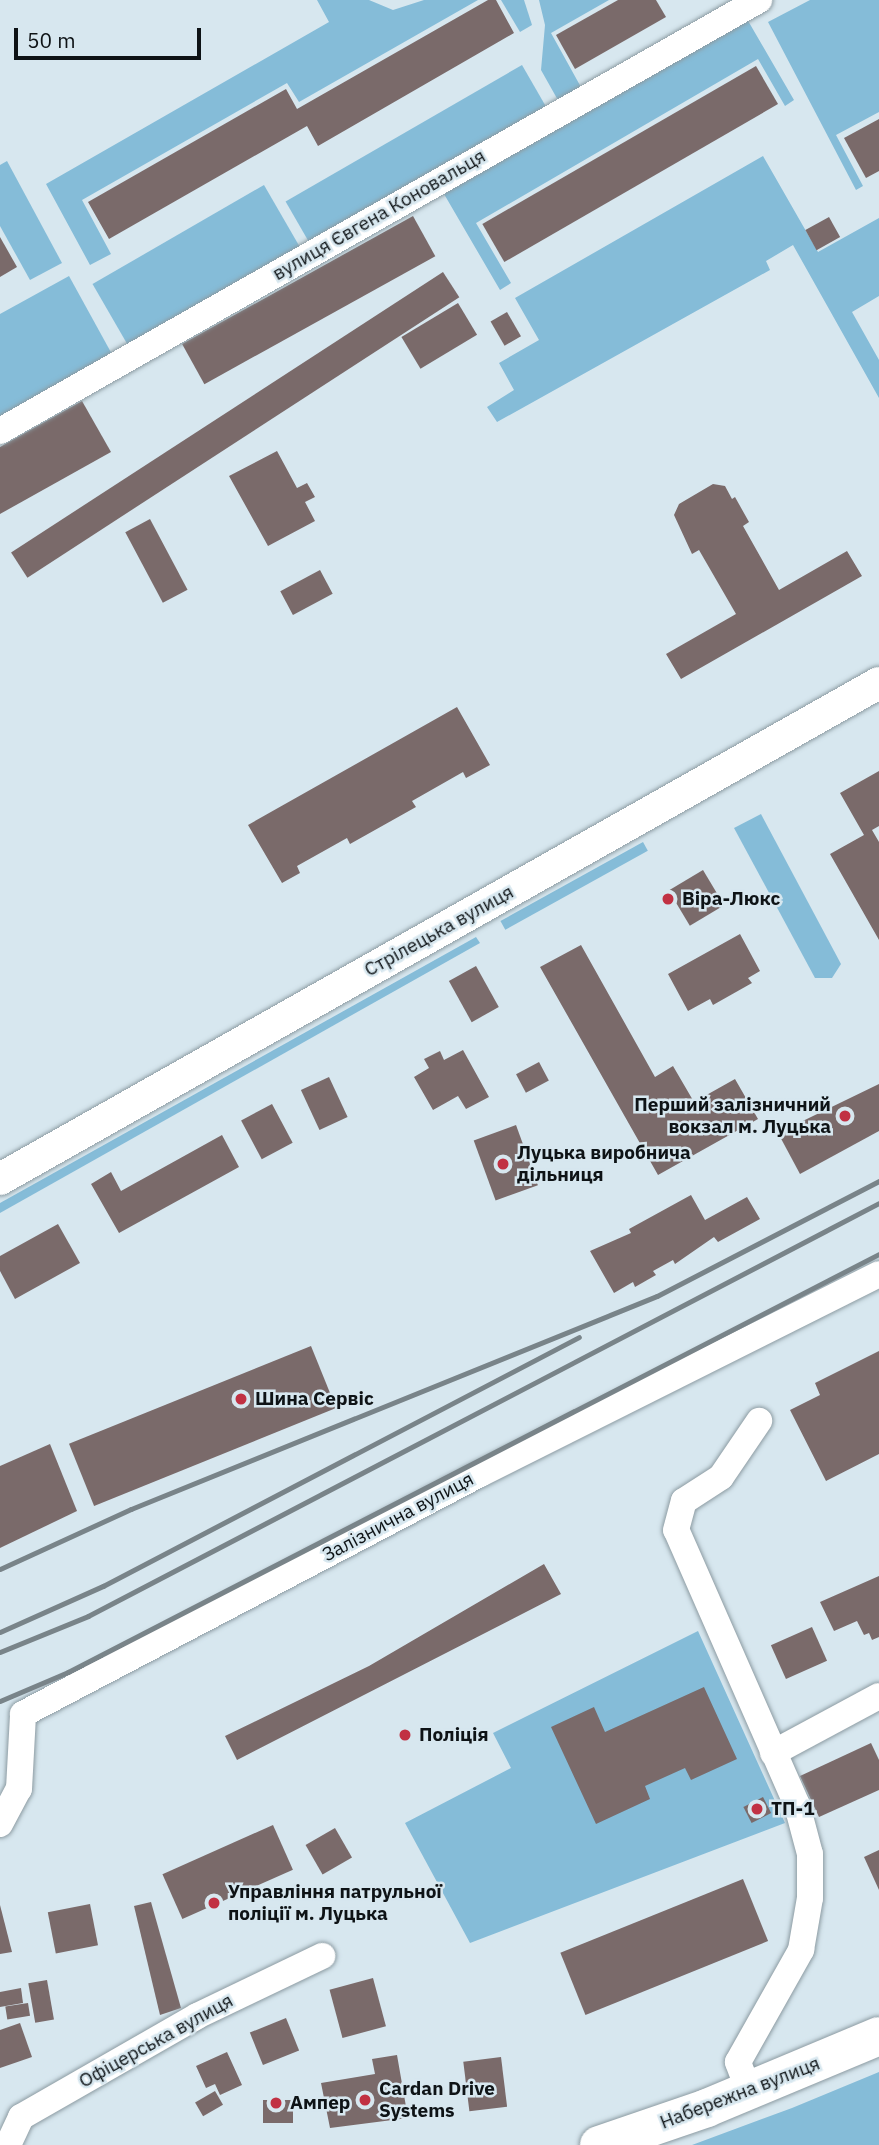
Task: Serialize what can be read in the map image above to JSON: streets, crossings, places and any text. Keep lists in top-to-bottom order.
{
  "streets": {
    "main road": ["Набережна вулиця"],
    "street": [
      "вулиця Євгена Коновальця",
      "Стрілецька вулиця",
      "Залізнична вулиця",
      "Офіцерська вулиця"
    ]
  },
  "places": [
    "Віра-Люкс",
    "Перший залізничний вокзал м. Луцька",
    "Луцька виробнича дільниця",
    "Шина Сервіс",
    "Поліція",
    "ТП-1",
    "Управління патрульної поліції м. Луцька",
    "Cardan Drive Systems",
    "Ампер"
  ],
  "scale_bar": "50 m"
}
